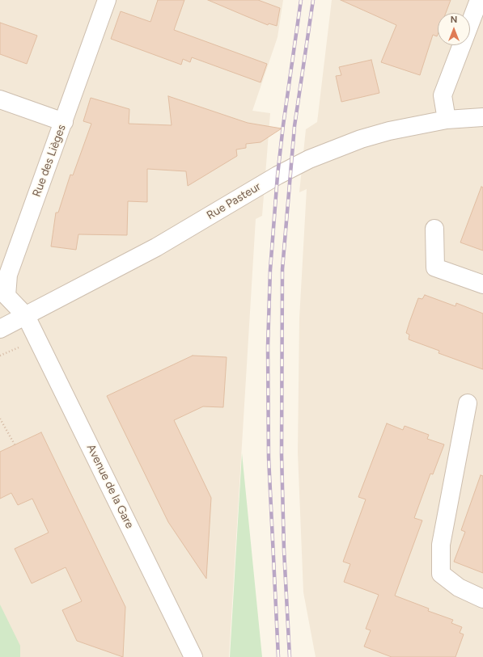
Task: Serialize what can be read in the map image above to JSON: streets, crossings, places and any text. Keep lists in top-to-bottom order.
{
  "streets": {
    "street": ["Rue des Lièges", "Rue Pasteur", "Avenue de la Gare"]
  },
  "crossings": [
    ["Rue des Lièges", "Rue Pasteur"],
    ["Rue des Lièges", "Avenue de la Gare"],
    ["Rue Pasteur", "Avenue de la Gare"]
  ],
  "north": "top"
}
